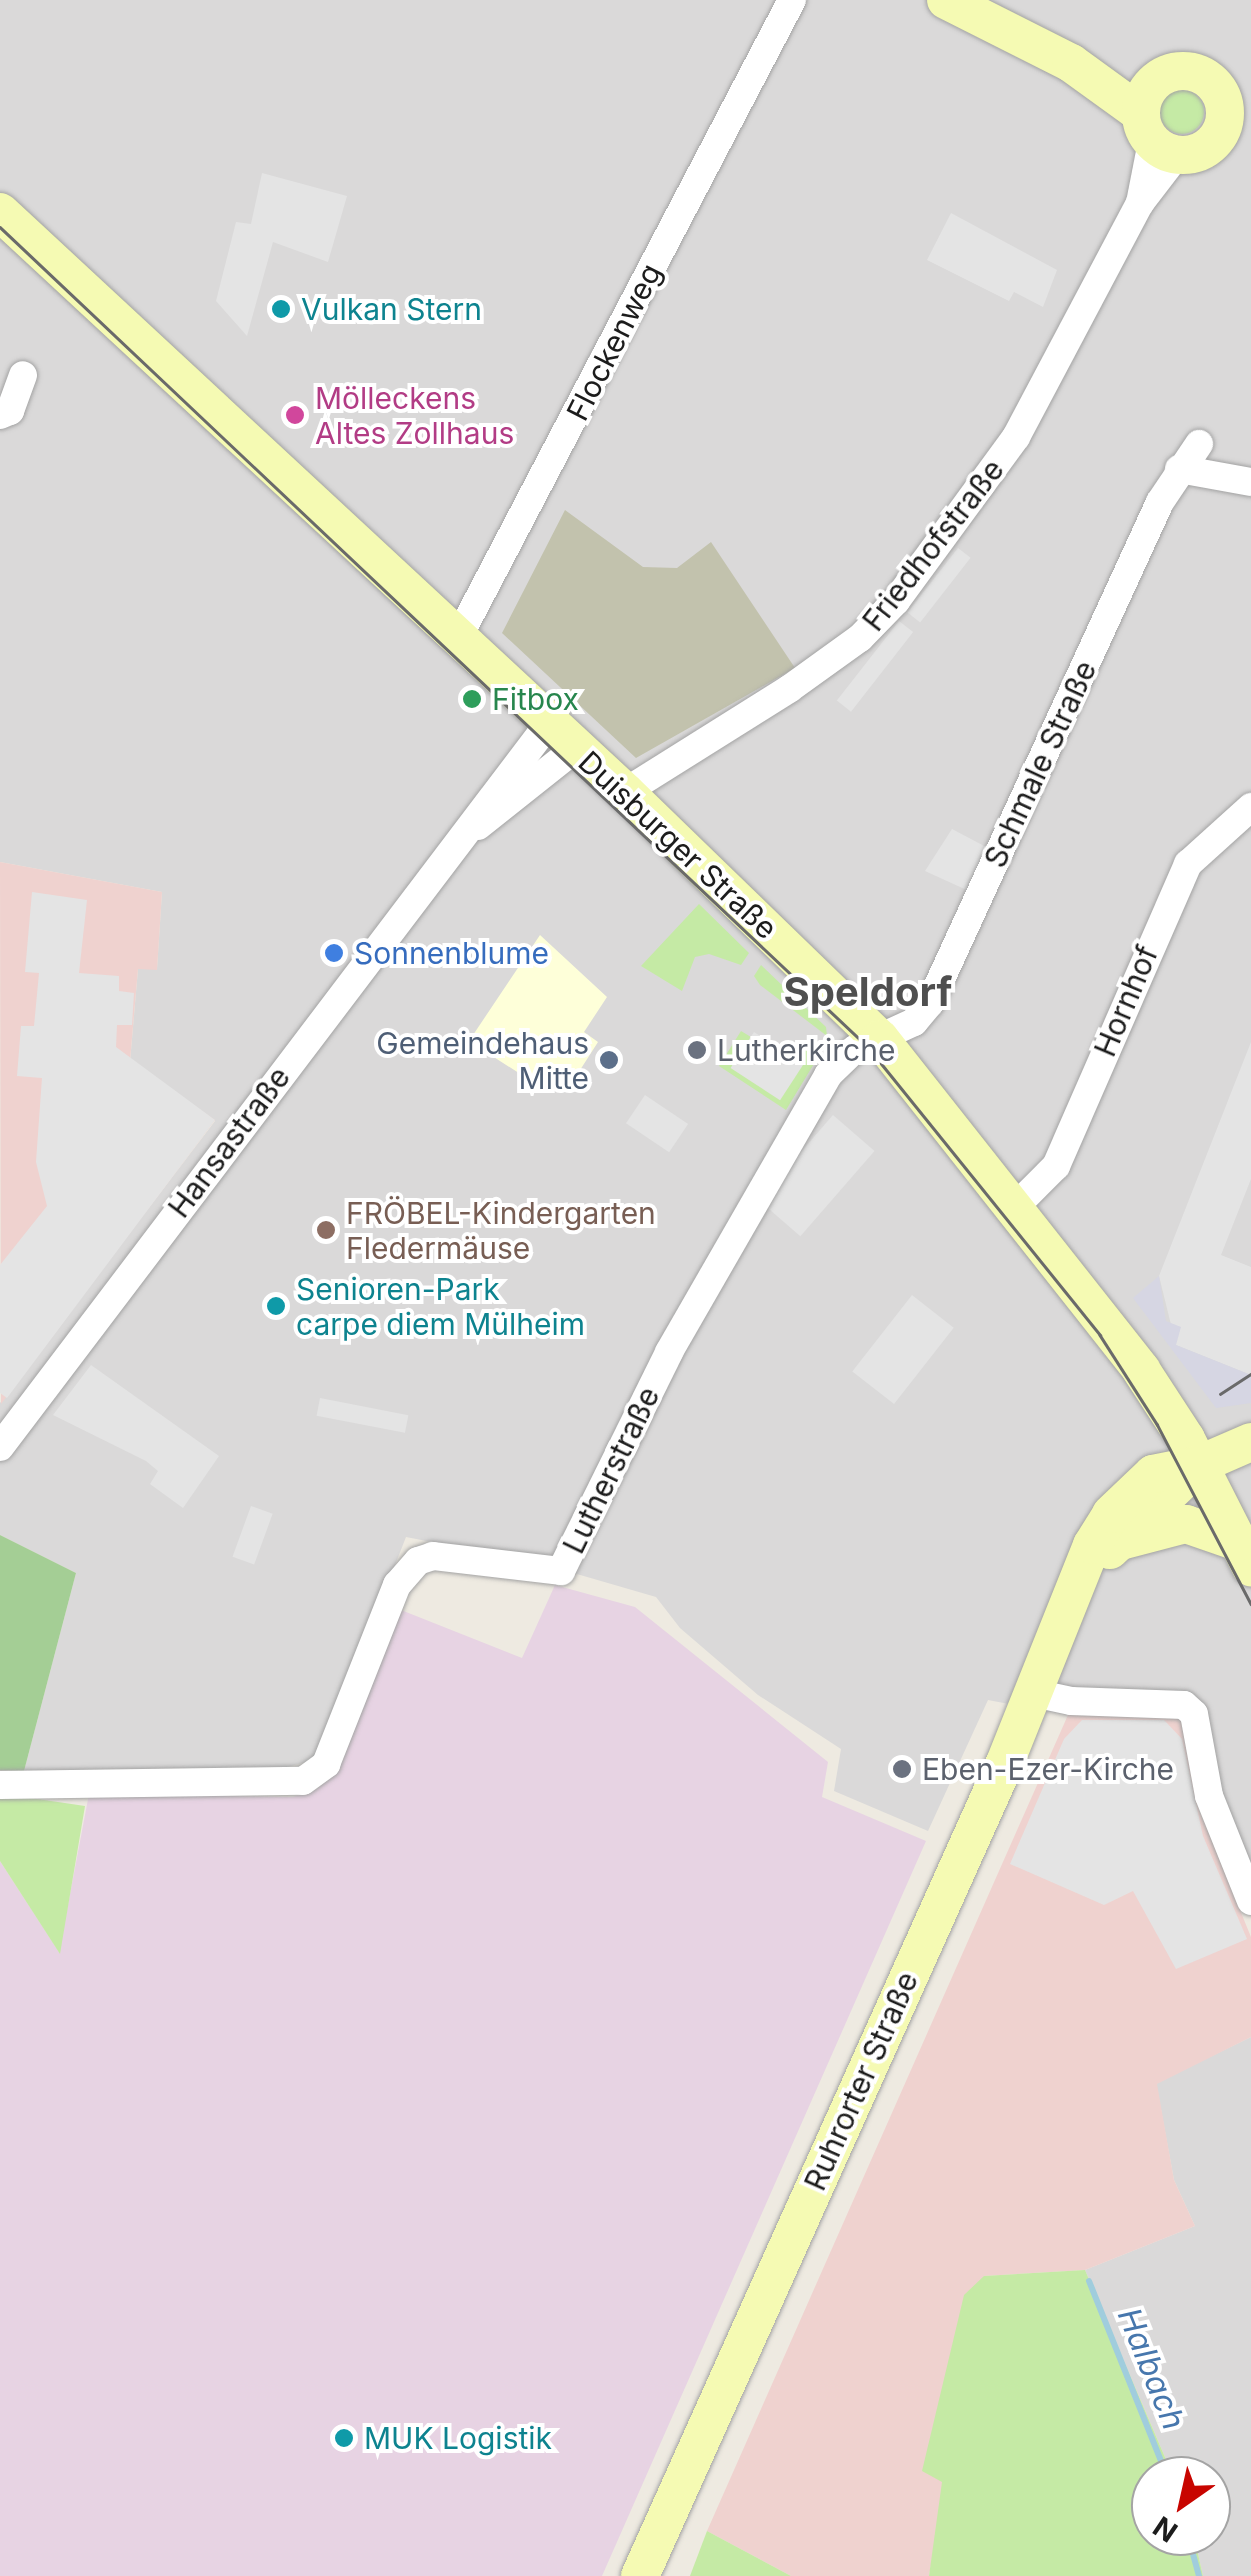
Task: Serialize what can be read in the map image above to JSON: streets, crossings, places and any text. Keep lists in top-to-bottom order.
{
  "streets": {
    "street": [
      "Flockenweg",
      "Friedhofstraße",
      "Schmale Straße",
      "Duisburger Straße",
      "Hornhof",
      "Hansastraße",
      "Lutherstraße",
      "Ruhrorter Straße"
    ]
  },
  "crossings": [
    ["Flockenweg", "Duisburger Straße"],
    ["Friedhofstraße", "Duisburger Straße"],
    ["Schmale Straße", "Duisburger Straße"],
    ["Schmale Straße", "Lutherstraße"],
    ["Duisburger Straße", "Hornhof"],
    ["Duisburger Straße", "Hansastraße"],
    ["Duisburger Straße", "Lutherstraße"],
    ["Duisburger Straße", "Ruhrorter Straße"]
  ],
  "districts": ["Speldorf"],
  "water": ["Halbach"],
  "places": [
    "Vulkan Stern",
    "Mölleckens Altes Zollhaus",
    "Fitbox",
    "Sonnenblume",
    "Lutherkirche",
    "Gemeindehaus Mitte",
    "FRÖBEL-Kindergarten Fledermäuse",
    "Senioren-Park carpe diem Mülheim",
    "Eben-Ezer-Kirche",
    "MUK Logistik"
  ],
  "north": "bottom left"
}
